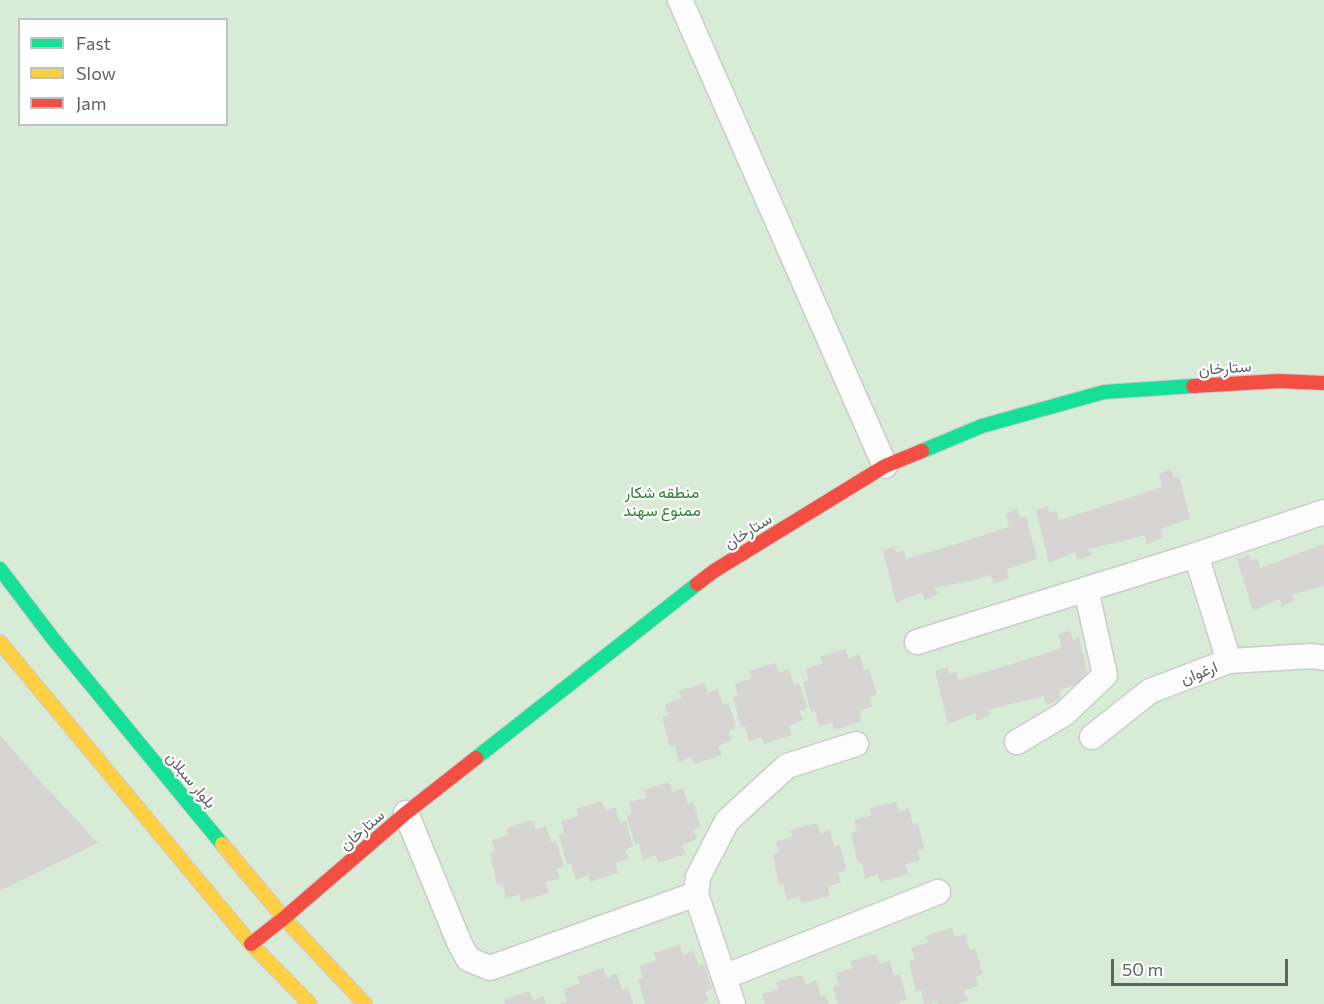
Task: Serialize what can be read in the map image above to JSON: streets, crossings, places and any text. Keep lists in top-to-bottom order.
{
  "streets": {
    "street": ["ستارخان", "ارغوان", "بلوار سبلان"]
  },
  "crossings": [
    ["ستارخان", "بلوار سبلان"]
  ],
  "parks": ["منطقه شکار ممنوع سهند"],
  "legend": ["Fast", "Slow", "Jam"],
  "scale_bar": "50 m"
}
